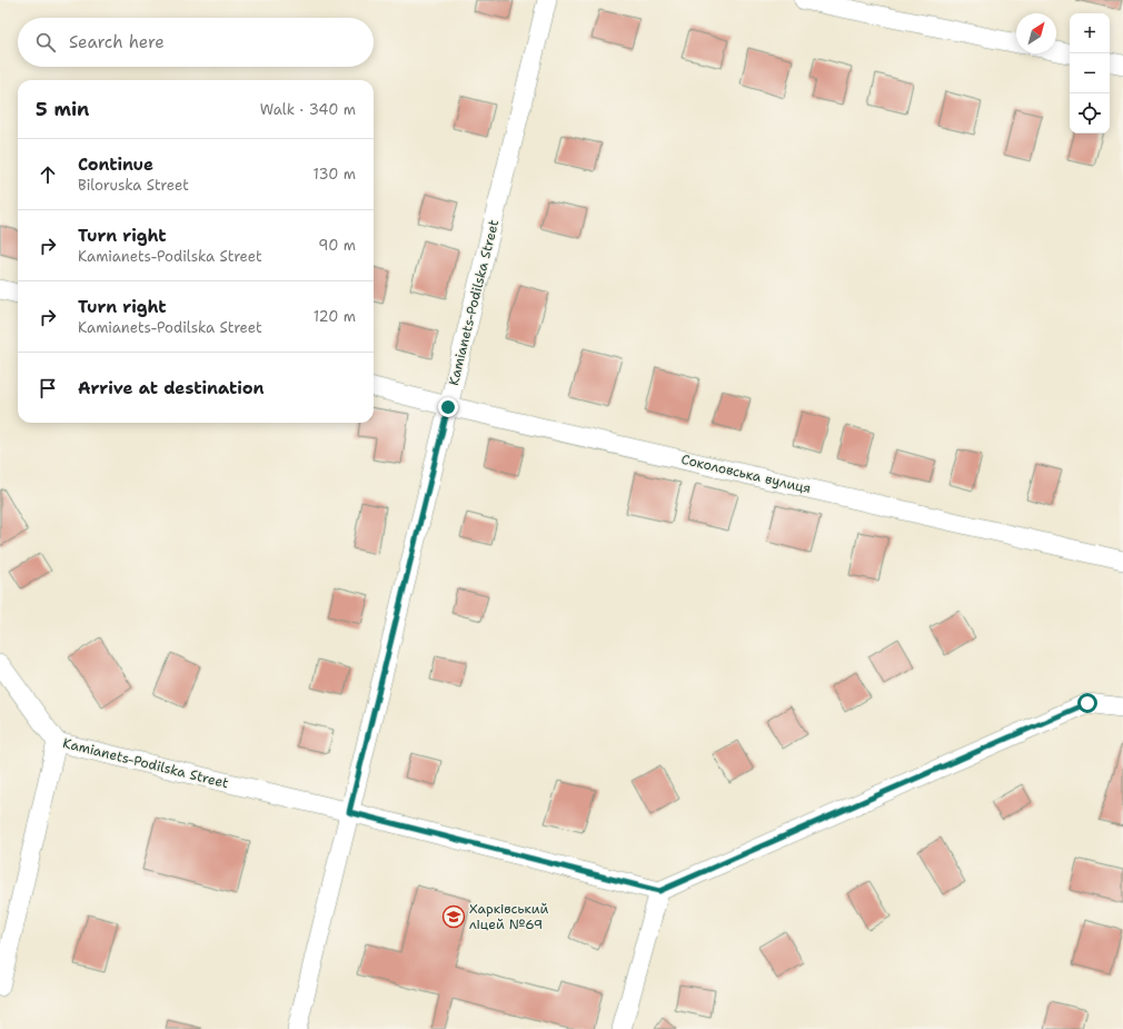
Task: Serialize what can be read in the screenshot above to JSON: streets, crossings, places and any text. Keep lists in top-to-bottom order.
{
  "streets": {
    "street": ["Kamianets-Podilska Street", "Соколовська вулиця"]
  },
  "crossings": [
    ["Kamianets-Podilska Street", "Соколовська вулиця"]
  ],
  "places": {
    "school or university": ["Харківський ліцей №69"]
  },
  "north": "top right",
  "page": {
    "map_buttons": ["+", "−"],
    "search": "Search here",
    "heading": ["5 min", "Walk · 340 m"],
    "list": [
      ["Continue", "Biloruska Street", "130 m"],
      ["Turn right", "Kamianets-Podilska Street", "90 m"],
      ["Turn right", "Kamianets-Podilska Street", "120 m"],
      "Arrive at destination"
    ]
  }
}
